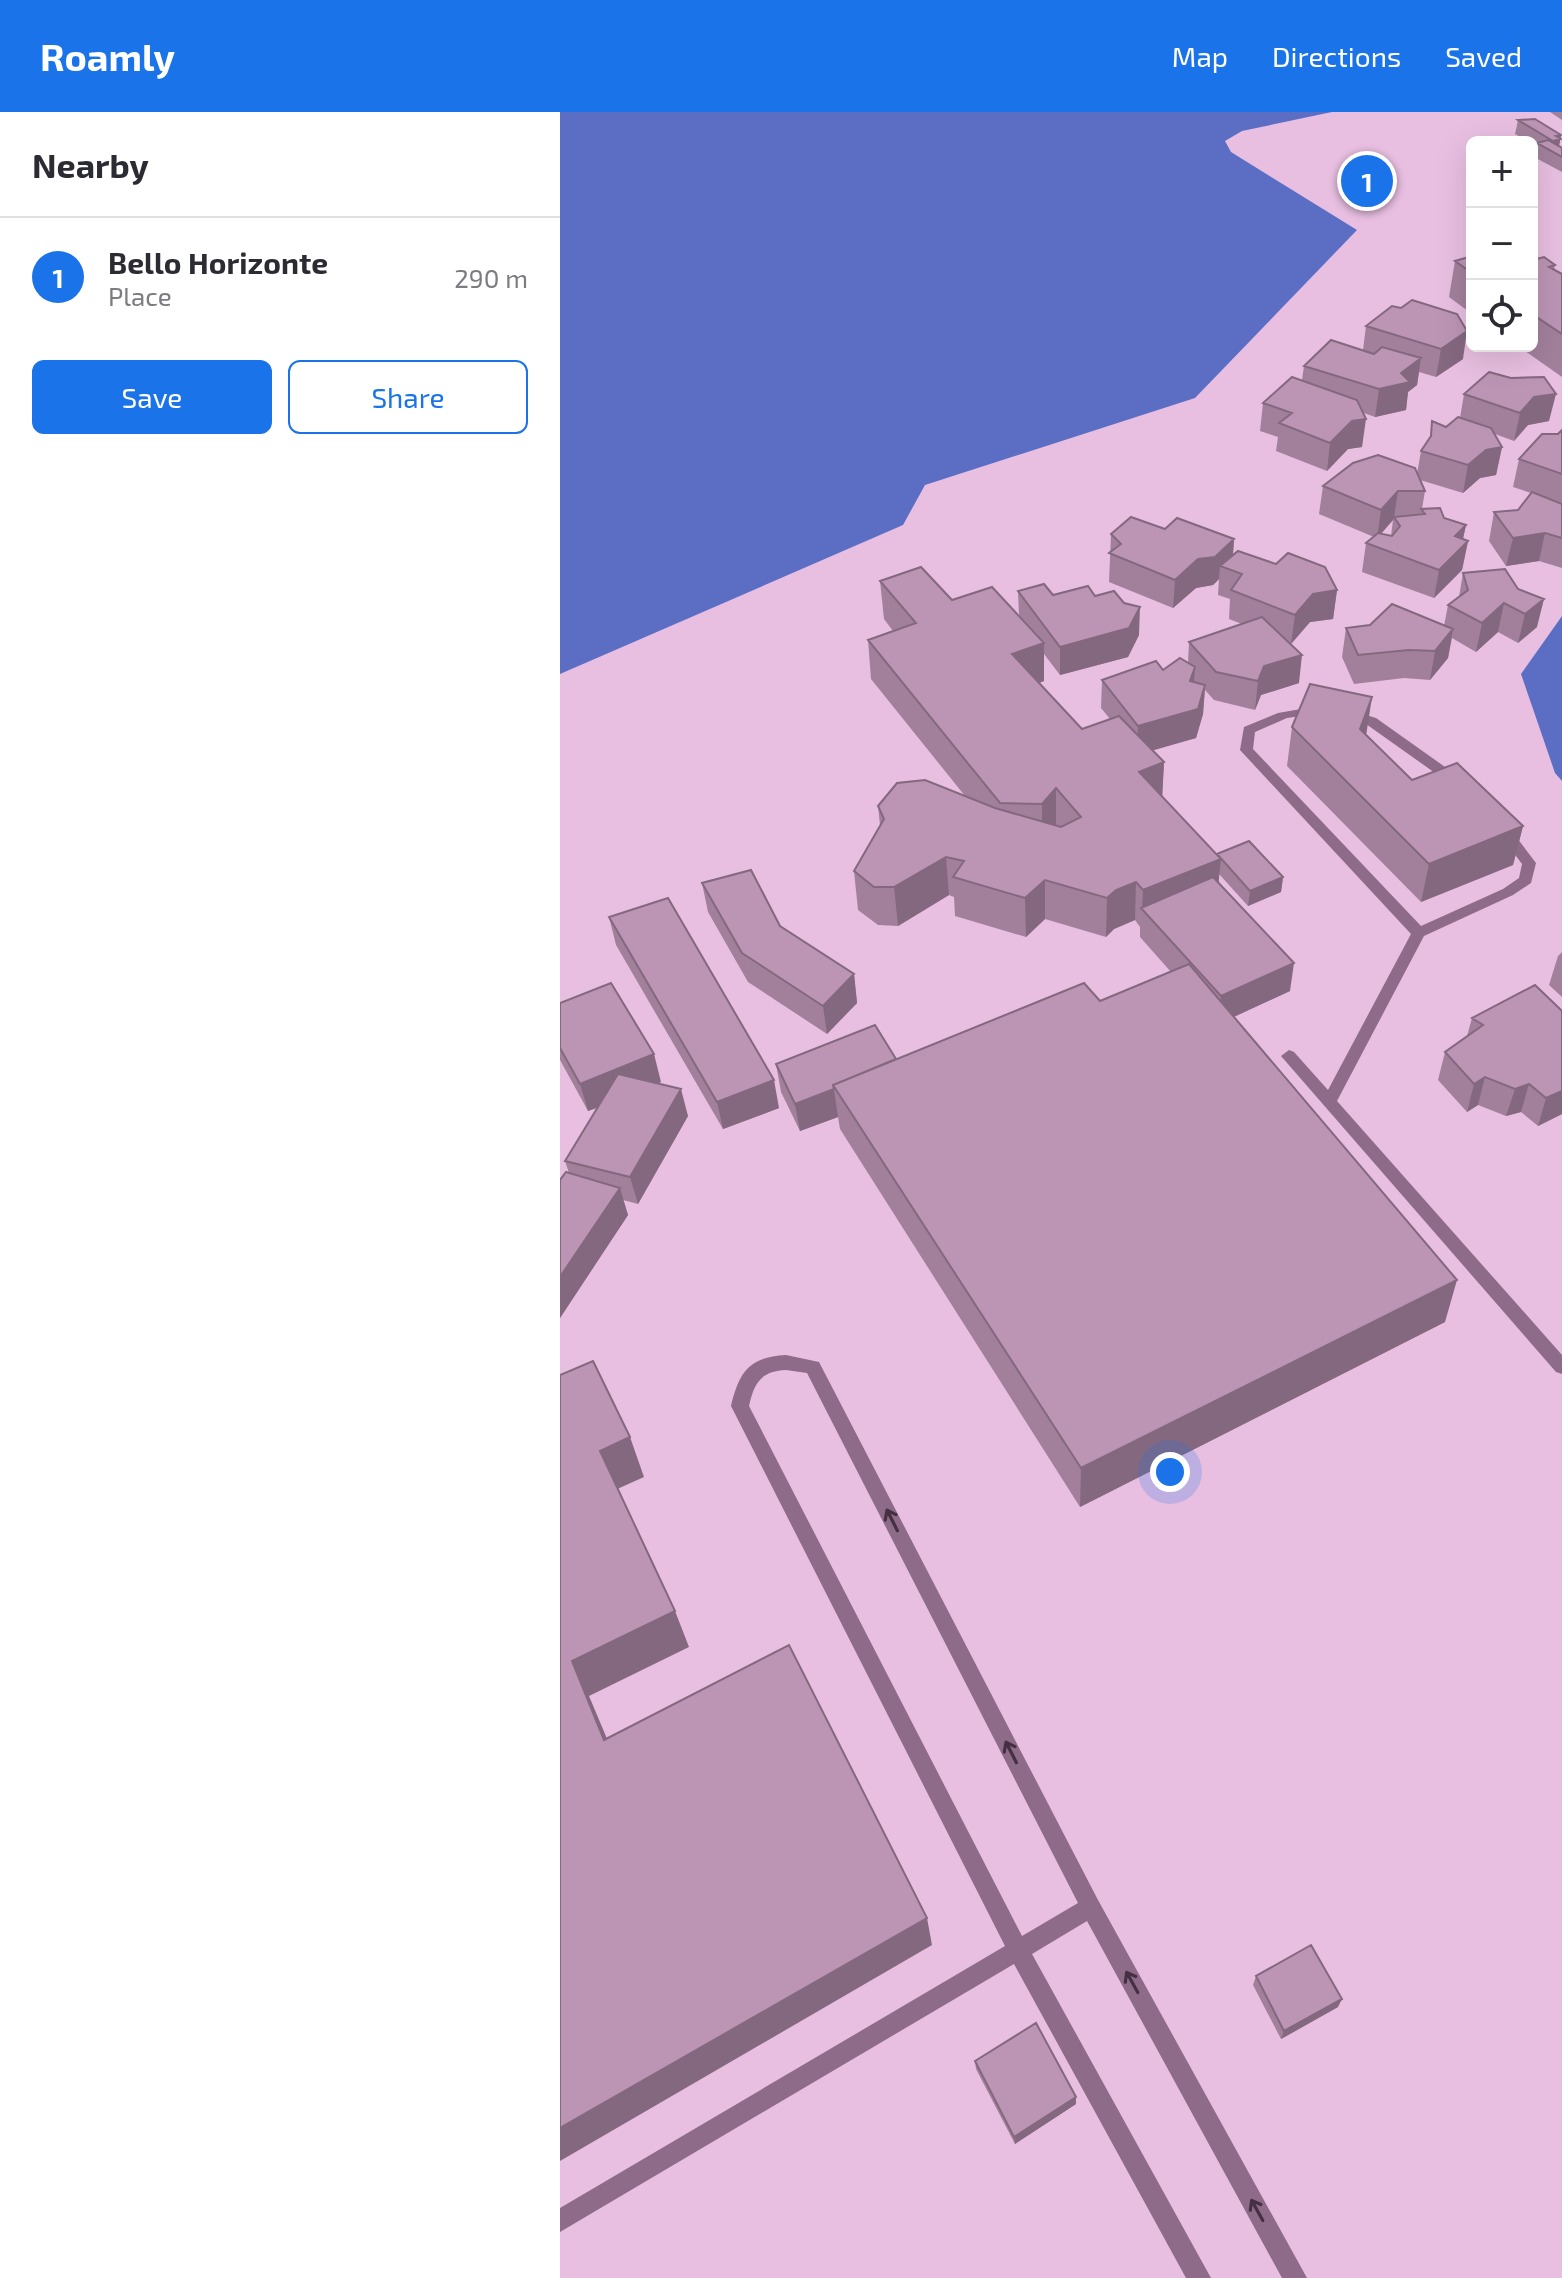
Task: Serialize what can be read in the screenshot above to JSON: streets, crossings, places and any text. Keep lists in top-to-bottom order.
{
  "page": {
    "header": "Roamly",
    "nav": ["Map", "Directions", "Saved"],
    "heading": "Nearby",
    "map_buttons": ["+", "−"],
    "pins": "1",
    "list": [
      {
        "mark": "1",
        "name": "Bello Horizonte",
        "note": "Place",
        "value": "290 m"
      }
    ],
    "buttons": ["Save", "Share"]
  }
}
